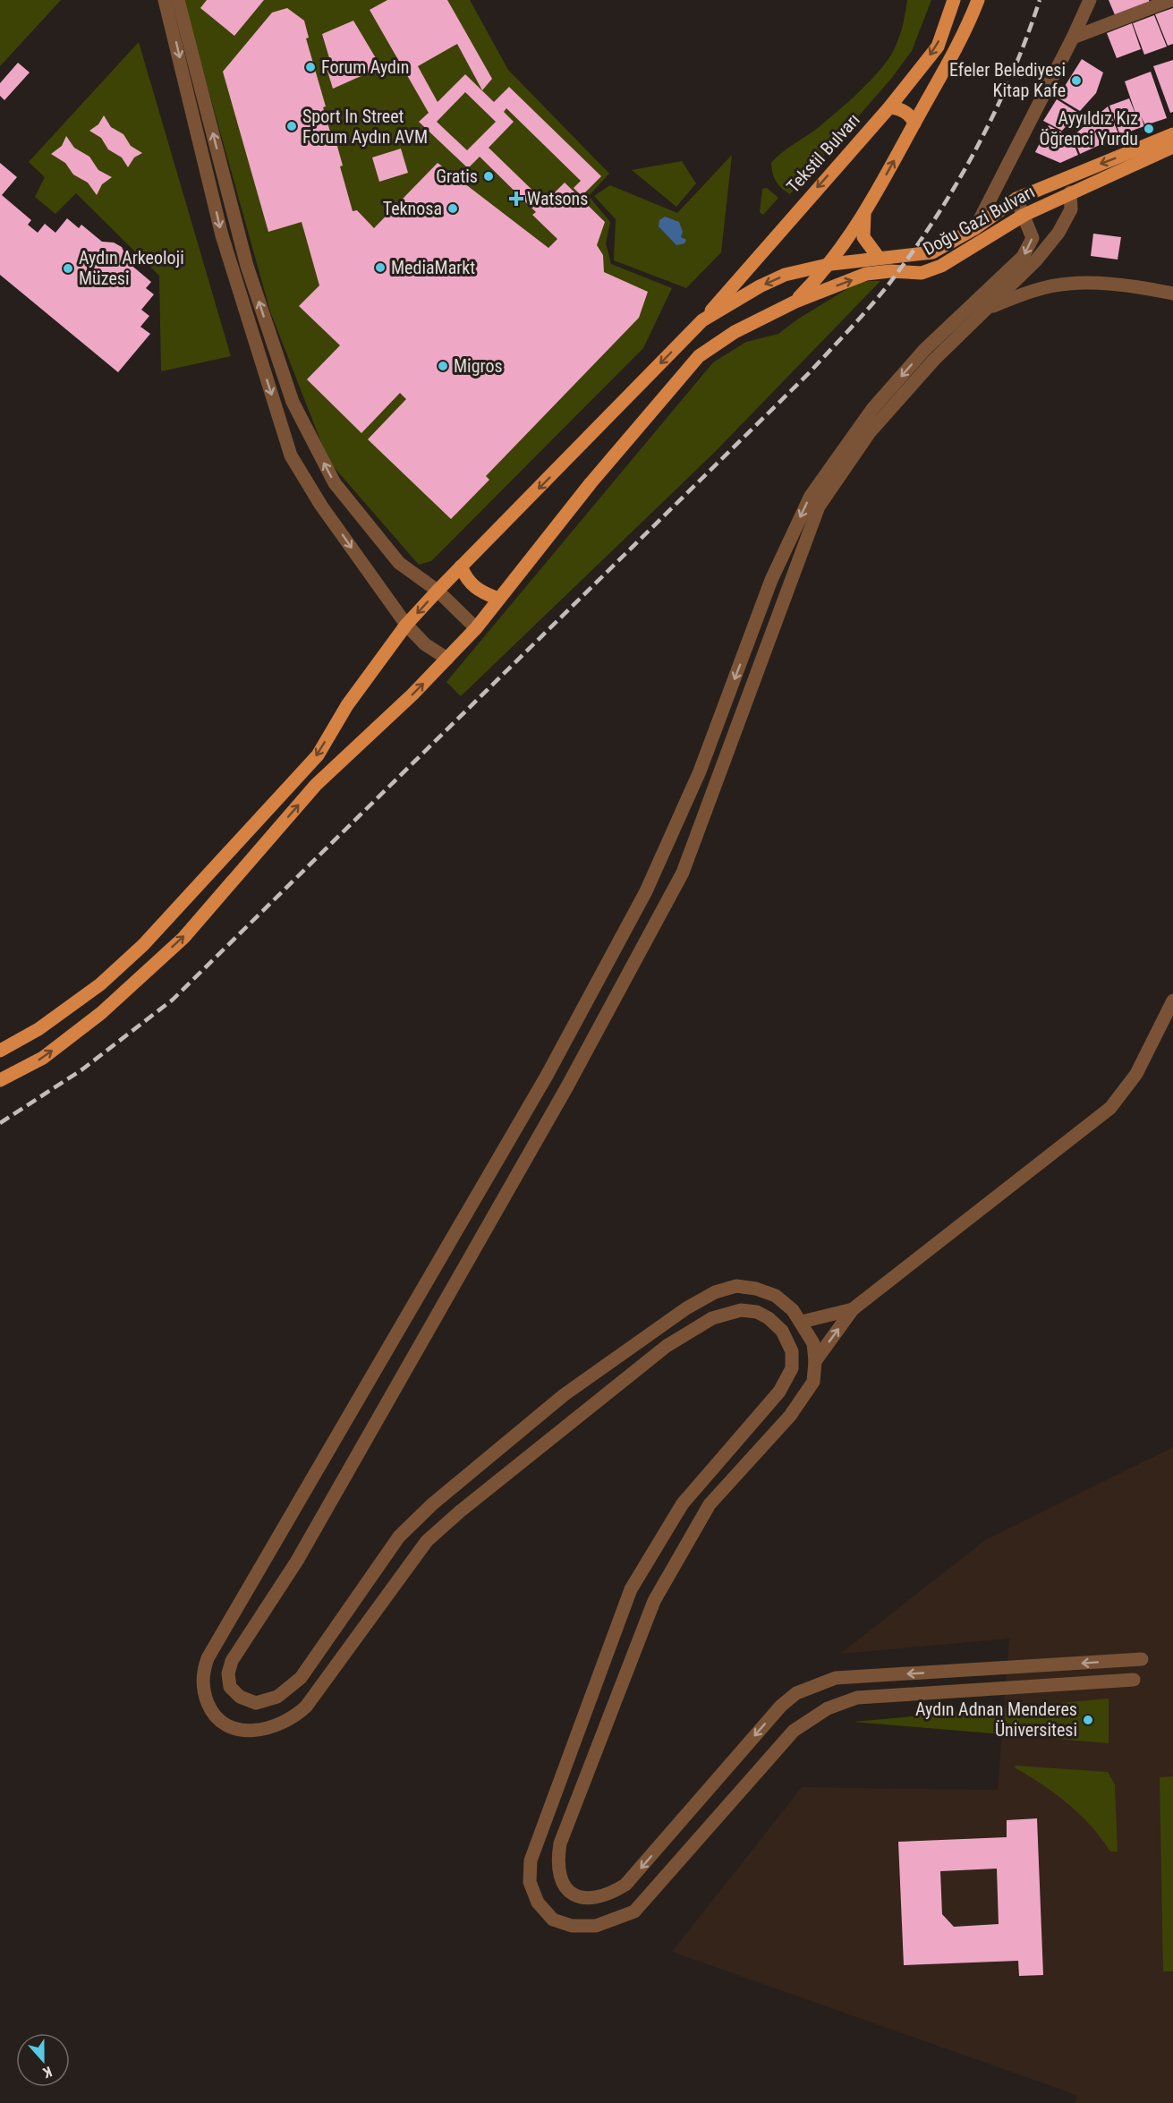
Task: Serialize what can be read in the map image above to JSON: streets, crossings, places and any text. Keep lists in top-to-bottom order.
{
  "streets": {
    "main road": ["Tekstil Bulvarı", "Doğu Gazi Bulvarı"]
  },
  "places": {
    "other": [
      "Forum Aydın",
      "Efeler Belediyesi Kitap Kafe",
      "Sport In Street Forum Aydın AVM",
      "Ayyıldız Kız Öğrenci Yurdu",
      "Gratis",
      "Teknosa",
      "MediaMarkt",
      "Aydın Arkeoloji Müzesi",
      "Migros",
      "Aydın Adnan Menderes Üniversitesi"
    ],
    "health": ["Watsons"]
  },
  "north": "bottom"
}
